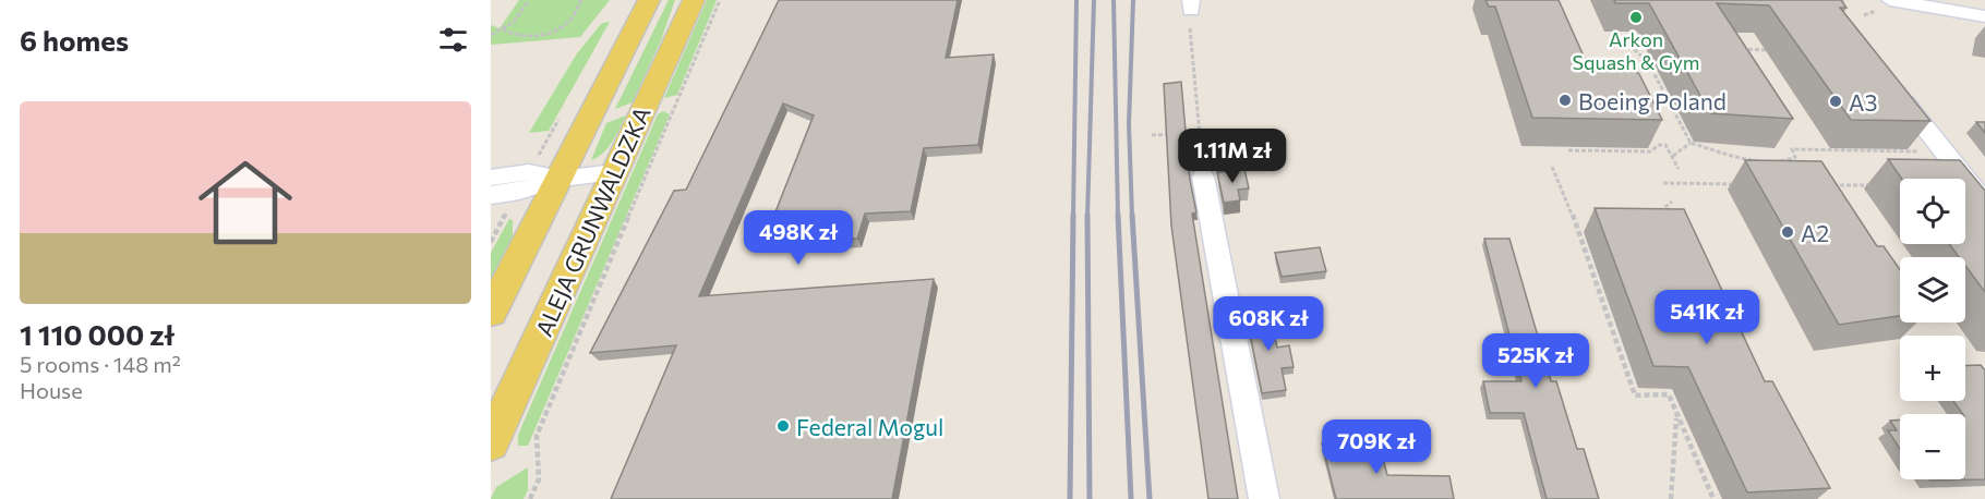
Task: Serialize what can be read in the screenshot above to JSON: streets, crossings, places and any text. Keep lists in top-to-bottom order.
{
  "streets": {
    "main road": ["ALEJA GRUNWALDZKA"]
  },
  "places": [
    "Arkon Squash & Gym",
    "Boeing Poland",
    "A3",
    "A2",
    "Federal Mogul"
  ],
  "page": {
    "heading": "6 homes",
    "list": [
      {
        "name": "1 110 000 zł",
        "note": "5 rooms · 148 m² · House"
      }
    ],
    "price": [
      "1.11M zł",
      "498K zł",
      "541K zł",
      "608K zł",
      "525K zł",
      "709K zł"
    ],
    "map_buttons": ["+", "−"]
  }
}
